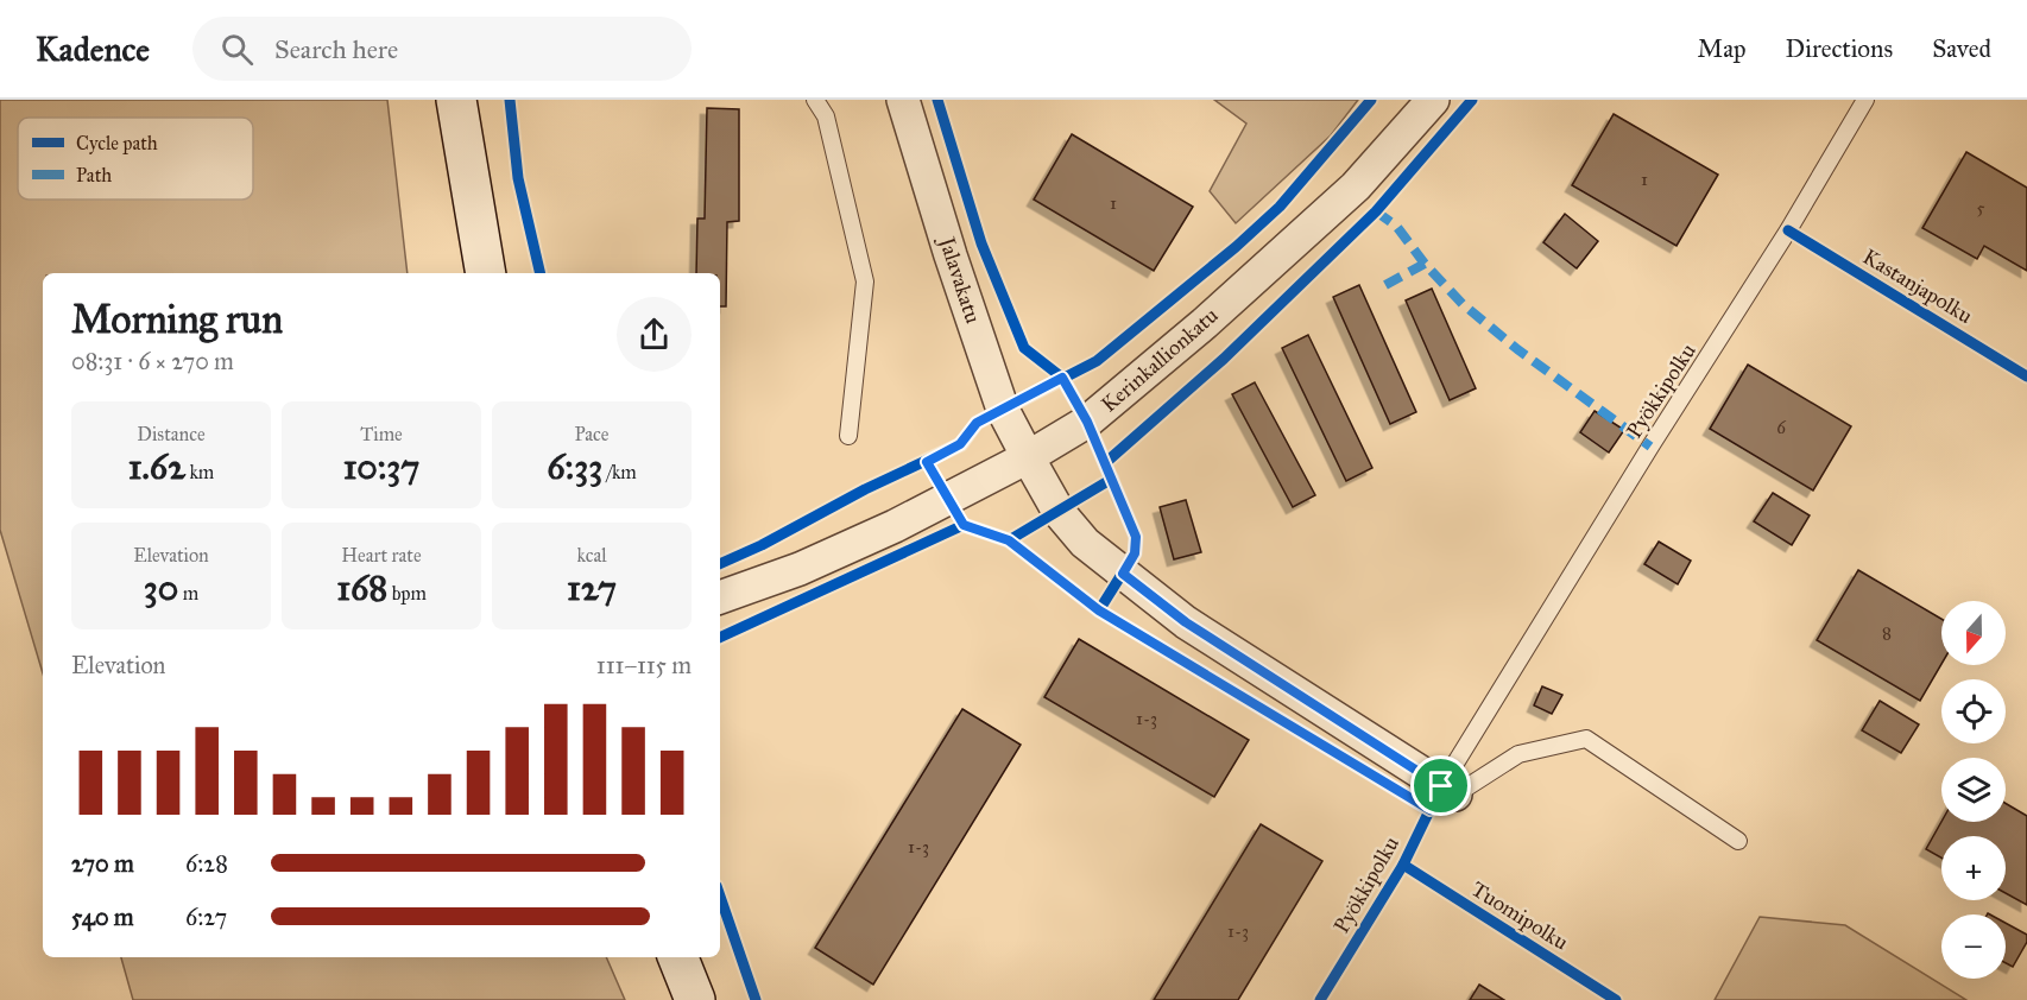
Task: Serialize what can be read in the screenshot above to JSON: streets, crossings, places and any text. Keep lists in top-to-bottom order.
{
  "streets": {
    "street": ["Jalavakatu", "Kerinkallionkatu"],
    "lane": ["Pyökkipolku"],
    "cycle path": ["Kastanjapolku", "Tuomipolku"]
  },
  "crossings": [
    ["Jalavakatu", "Kerinkallionkatu"],
    ["Jalavakatu", "Pyökkipolku"]
  ],
  "house_numbers": [
    "1",
    "1",
    "5",
    "6",
    "8",
    "1-3",
    "1-3",
    "1-3"
  ],
  "legend": ["Cycle path", "Path"],
  "north": "bottom",
  "page": {
    "header": "Kadence",
    "search": "Search here",
    "nav": ["Map", "Directions", "Saved"],
    "heading": ["Morning run", "08:31 · 6 × 270 m"],
    "stats": [
      ["Distance", "1.62 km"],
      ["Time", "10:37"],
      ["Pace", "6:33 /km"],
      ["Elevation", "30 m"],
      ["Heart rate", "168 bpm"],
      ["kcal", "127"]
    ],
    "map_buttons": ["+", "−"],
    "chart": ["Elevation", "111–115 m"],
    "list": [
      {
        "name": "270 m",
        "note": "6:28"
      },
      {
        "name": "540 m",
        "note": "6:27"
      }
    ]
  }
}
